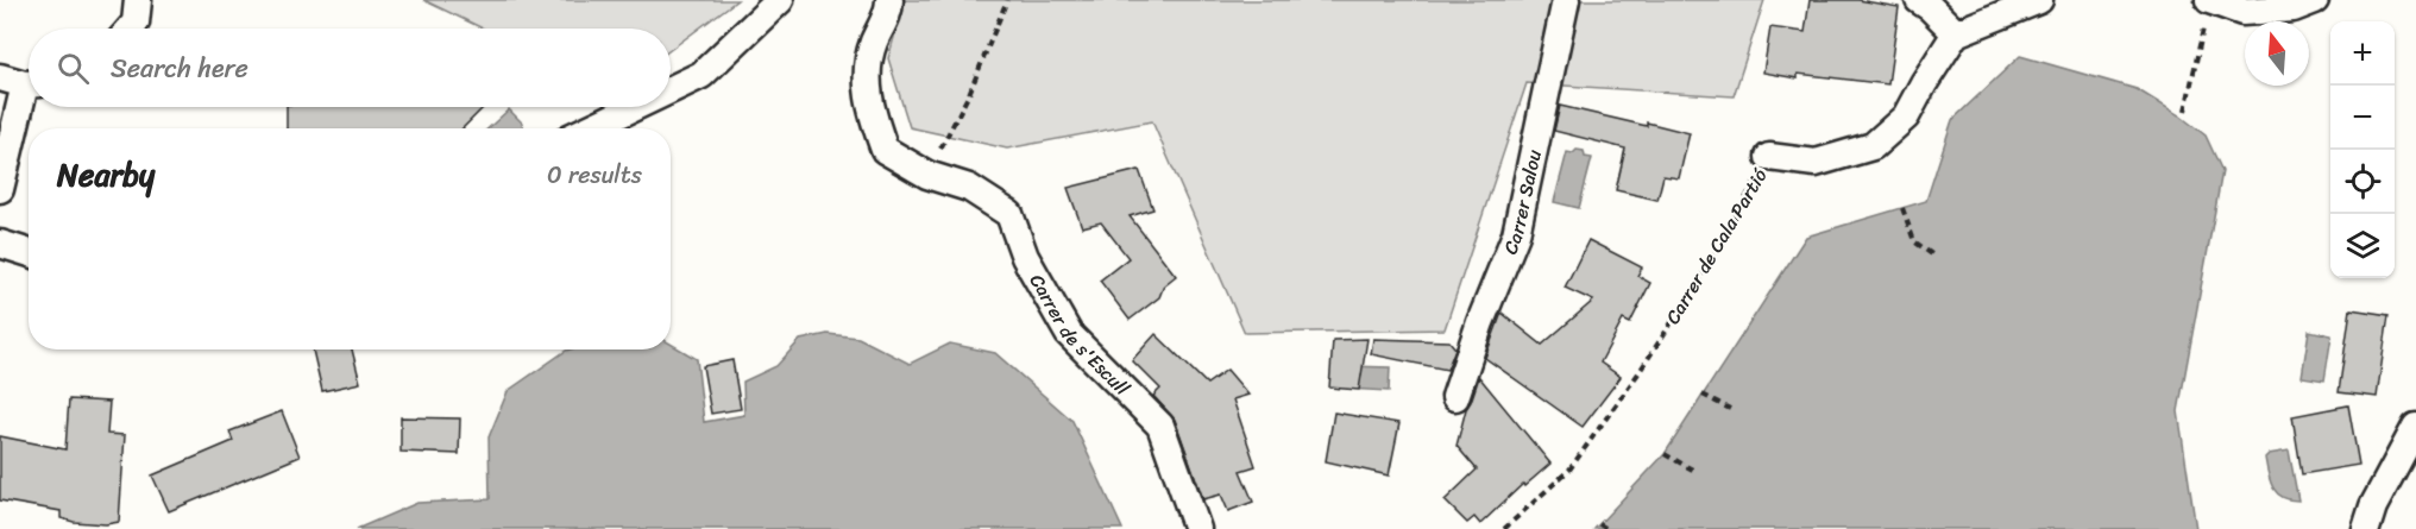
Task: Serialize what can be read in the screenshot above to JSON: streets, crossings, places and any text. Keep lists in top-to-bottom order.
{
  "streets": {
    "street": ["Carrer Salou", "Carrer de Cala Partió", "Carrer de s'Escull"]
  },
  "north": "top",
  "page": {
    "map_buttons": ["+", "−"],
    "search": "Search here",
    "heading": ["Nearby", "0 results"]
  }
}
